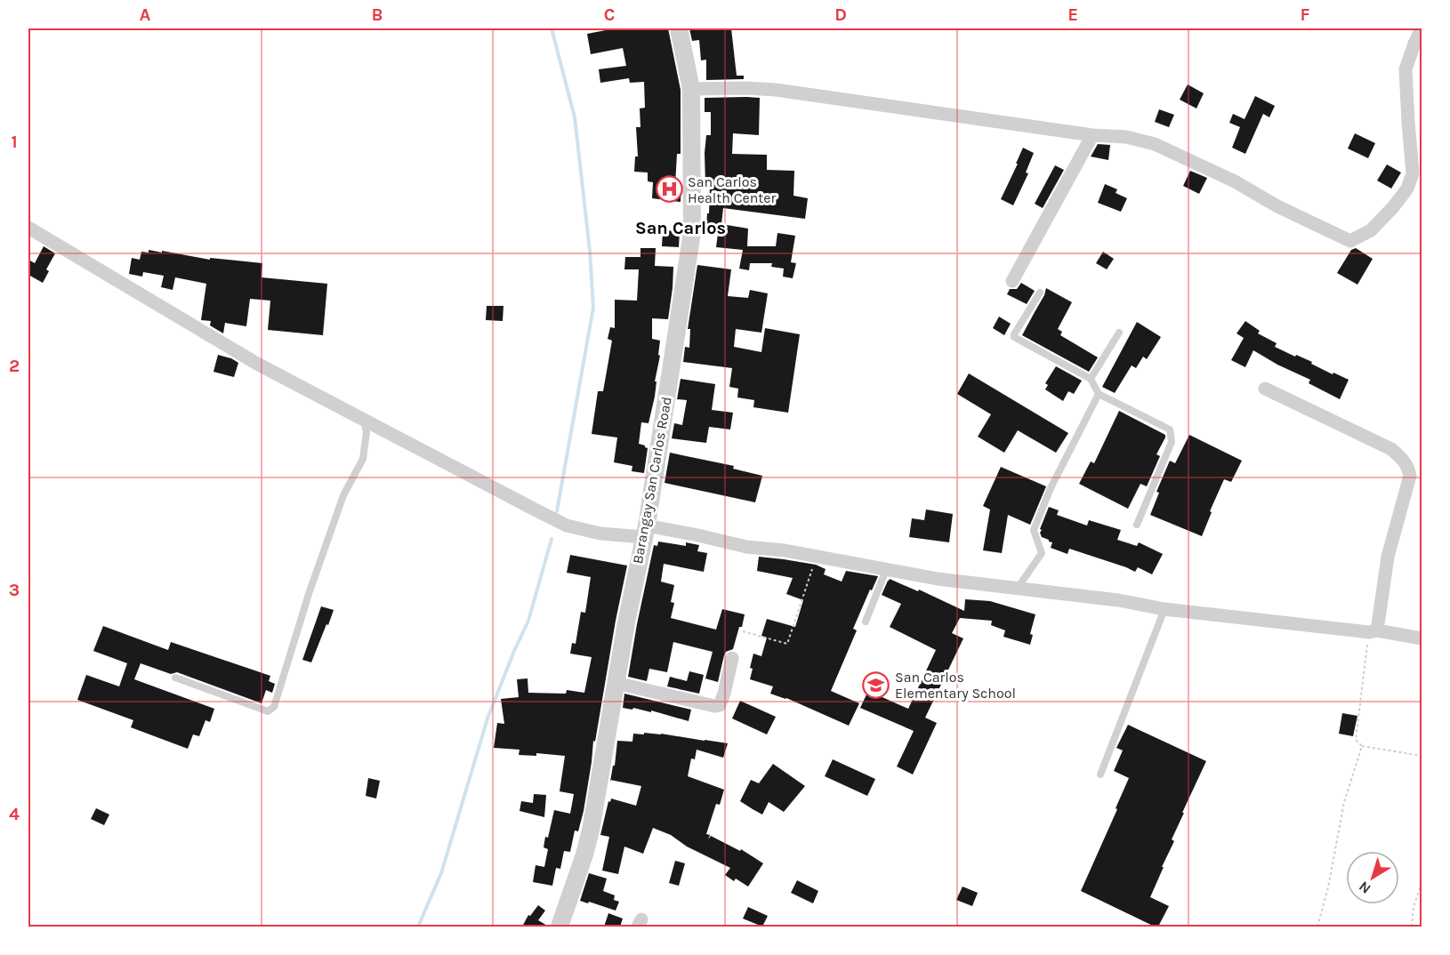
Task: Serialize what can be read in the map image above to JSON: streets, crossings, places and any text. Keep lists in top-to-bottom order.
{
  "streets": {
    "street": ["Barangay San Carlos Road"]
  },
  "districts": ["San Carlos"],
  "places": {
    "hospital": ["San Carlos Health Center"],
    "school or university": ["San Carlos Elementary School"]
  },
  "north": "bottom left",
  "grid": {
    "columns": [
      "A",
      "B",
      "C",
      "D",
      "E",
      "F"
    ],
    "rows": [
      "1",
      "2",
      "3",
      "4"
    ]
  }
}
